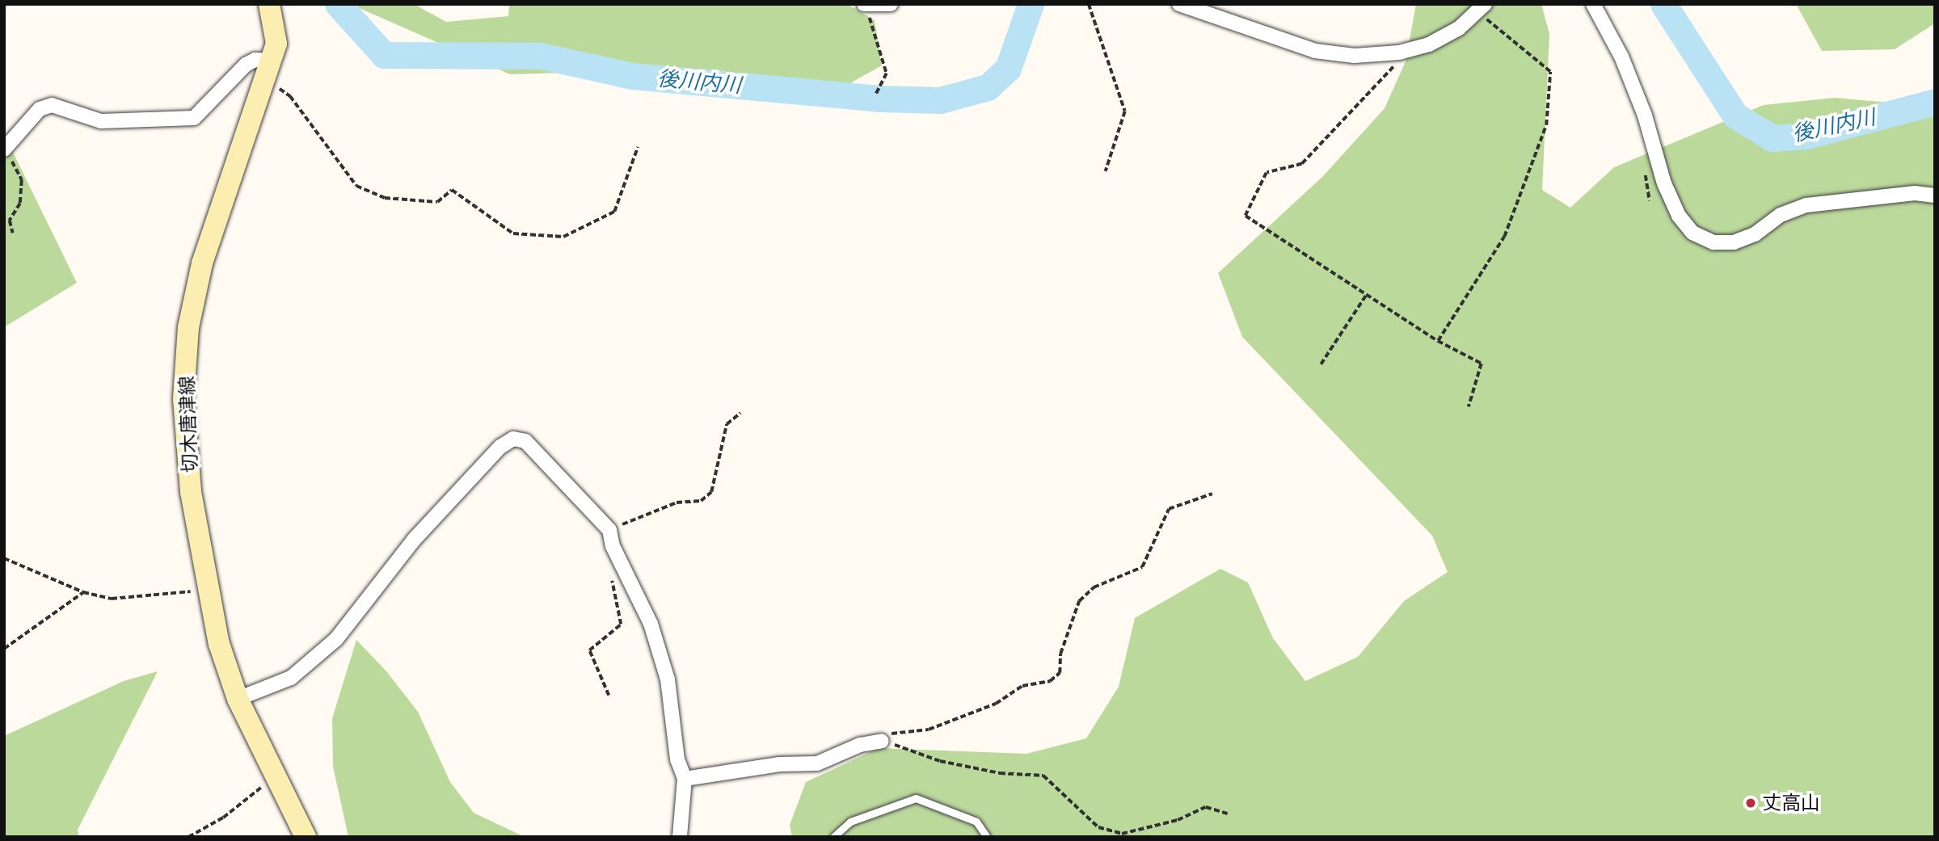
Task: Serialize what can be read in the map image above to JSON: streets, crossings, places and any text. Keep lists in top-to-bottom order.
{
  "streets": {
    "main road": ["切木唐津線"]
  },
  "water": ["後川内川"],
  "places": ["丈高山"]
}
